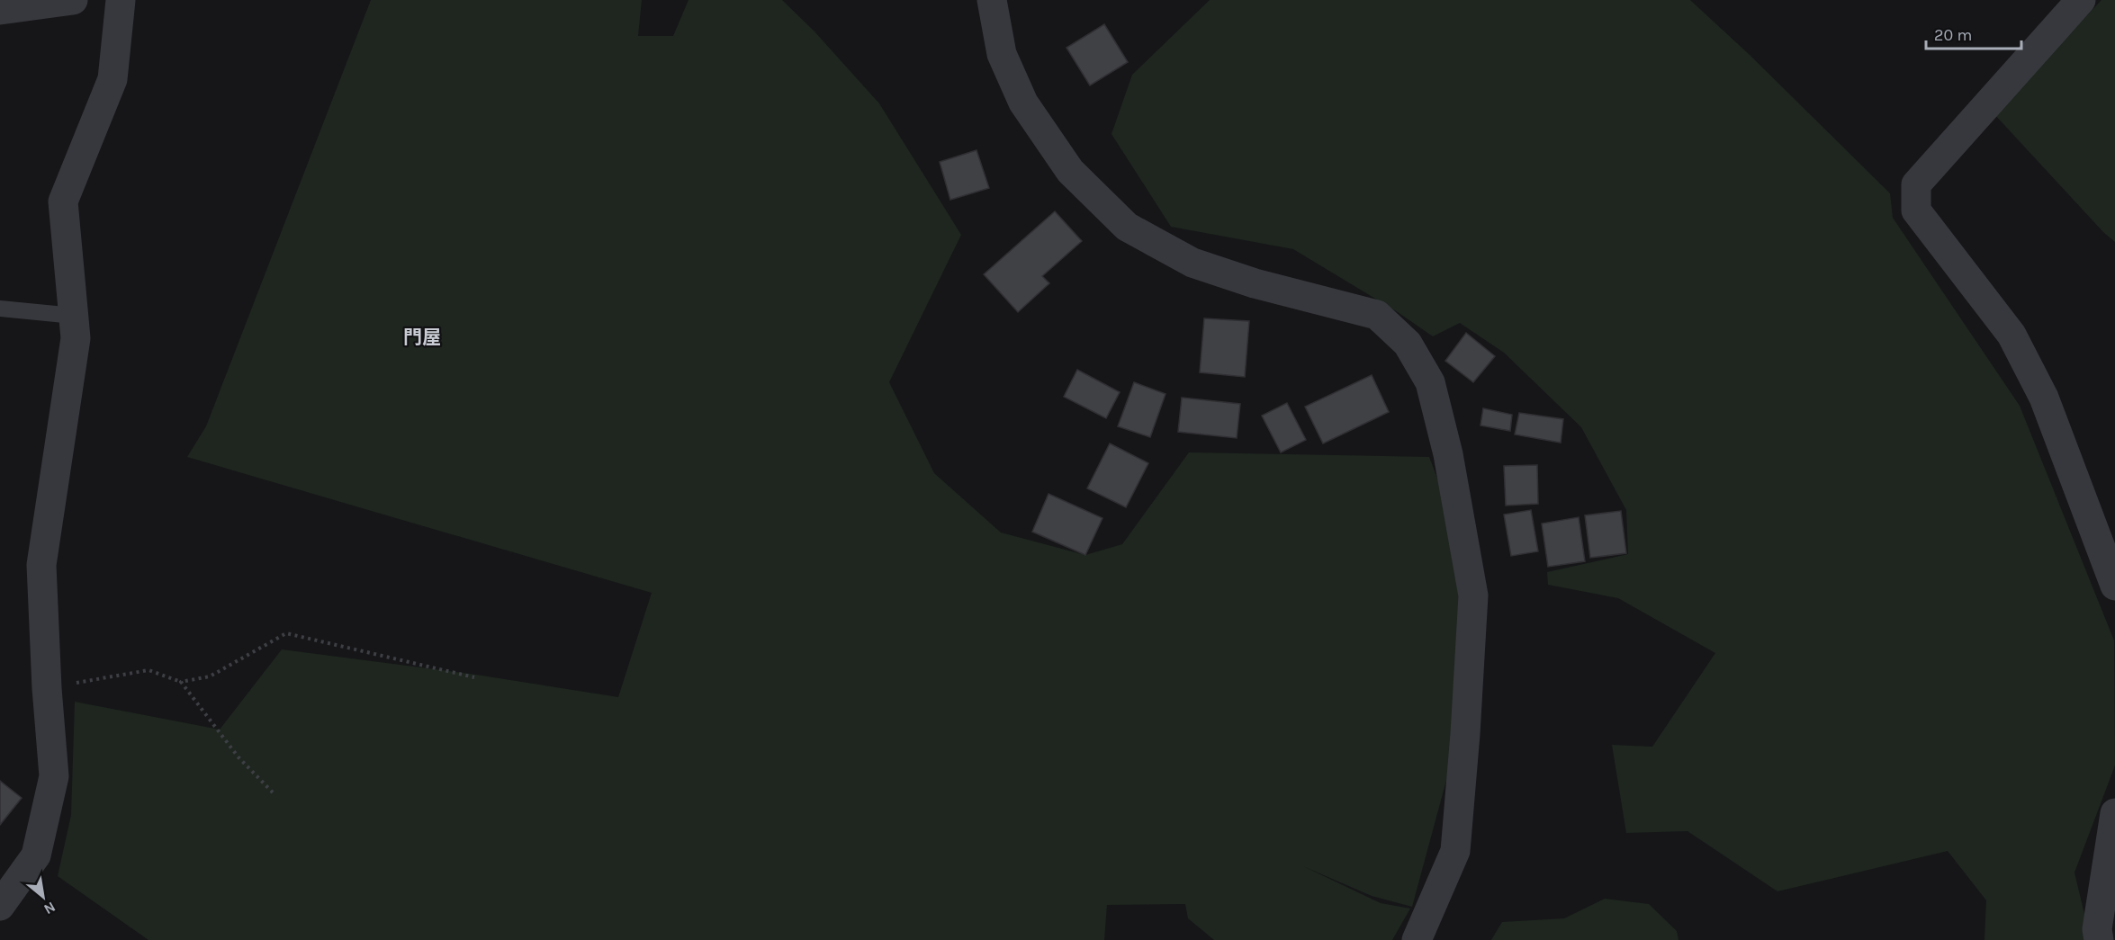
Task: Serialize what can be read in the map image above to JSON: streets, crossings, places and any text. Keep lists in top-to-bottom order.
{
  "districts": ["門屋"],
  "scale_bar": "20 m",
  "north": "bottom right"
}
